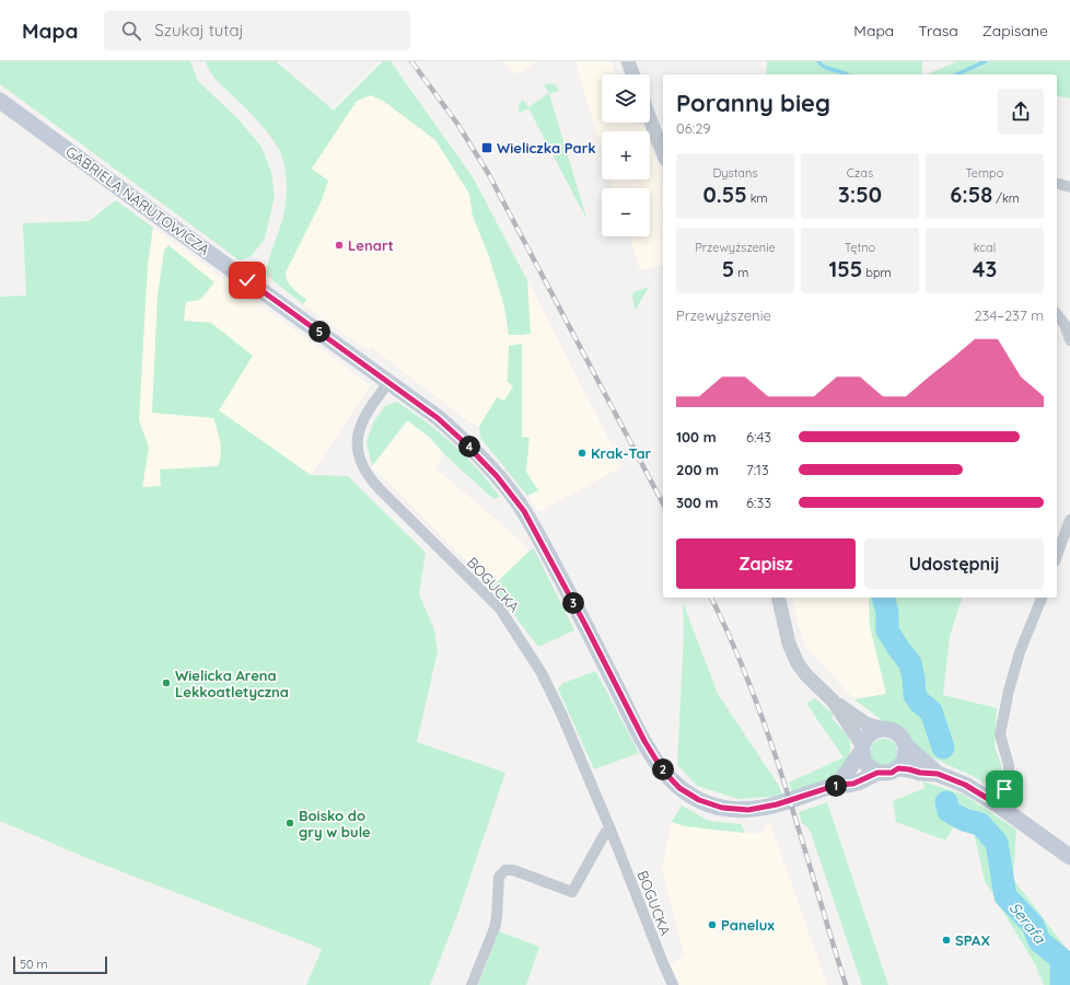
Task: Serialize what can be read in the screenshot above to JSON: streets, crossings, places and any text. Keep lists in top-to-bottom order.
{
  "streets": {
    "main road": ["GABRIELA NARUTOWICZA"],
    "street": ["BOGUCKA"]
  },
  "crossings": [
    ["GABRIELA NARUTOWICZA", "BOGUCKA"]
  ],
  "water": ["Serafa"],
  "places": {
    "transit": ["Wieliczka Park"],
    "other": [
      "Lenart",
      "Krak-Tar",
      "Wielicka Arena Lekkoatletyczna",
      "Boisko do gry w bule",
      "Panelux",
      "SPAX"
    ]
  },
  "scale_bar": "50 m",
  "page": {
    "header": "Mapa",
    "search": "Szukaj tutaj",
    "nav": ["Mapa", "Trasa", "Zapisane"],
    "map_buttons": ["+", "−"],
    "heading": ["Poranny bieg", "06:29"],
    "stats": [
      ["Dystans", "0.55 km"],
      ["Czas", "3:50"],
      ["Tempo", "6:58 /km"],
      ["Przewyższenie", "5 m"],
      ["Tętno", "155 bpm"],
      ["kcal", "43"]
    ],
    "chart": ["Przewyższenie", "234–237 m"],
    "pins": [
      "5",
      "4",
      "3",
      "2",
      "1"
    ],
    "list": [
      {
        "name": "100 m",
        "note": "6:43"
      },
      {
        "name": "200 m",
        "note": "7:13"
      },
      {
        "name": "300 m",
        "note": "6:33"
      }
    ],
    "buttons": ["Zapisz", "Udostępnij"],
    "scale": "50 m"
  }
}
